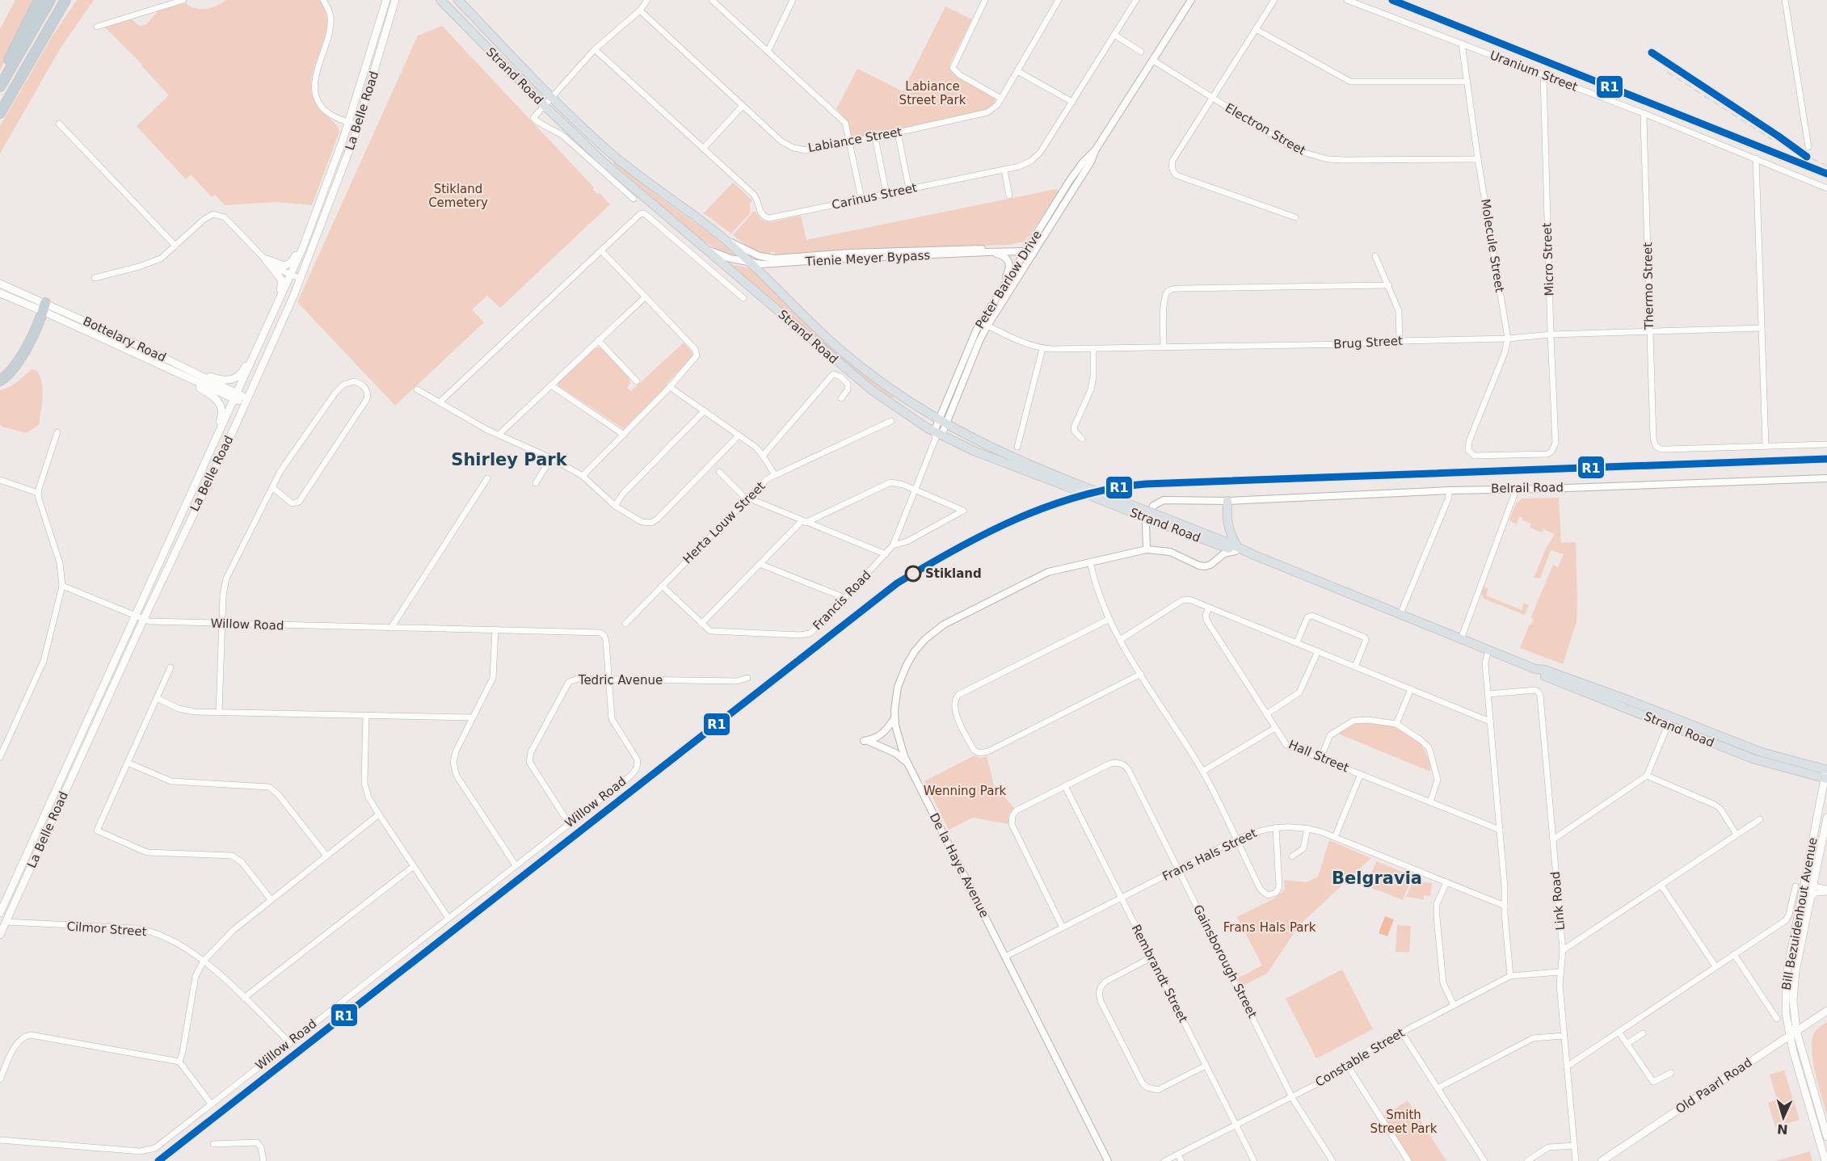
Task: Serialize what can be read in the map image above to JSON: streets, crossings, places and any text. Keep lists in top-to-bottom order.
{
  "streets": {
    "main road": [
      "Strand Road",
      "La Belle Road",
      "Bottelary Road",
      "Bill Bezuidenhout Avenue",
      "Old Paarl Road"
    ],
    "street": [
      "Uranium Street",
      "Electron Street",
      "Labiance Street",
      "Carinus Street",
      "Molecule Street",
      "Tienie Meyer Bypass",
      "Micro Street",
      "Peter Barlow Drive",
      "Thermo Street",
      "Brug Street",
      "Belrail Road",
      "Herta Louw Street",
      "Francis Road",
      "Willow Road",
      "Tedric Avenue",
      "Hall Street",
      "Frans Hals Street",
      "De la Haye Avenue",
      "Link Road",
      "Cilmor Street",
      "Gainsborough Street",
      "Rembrandt Street",
      "Constable Street"
    ]
  },
  "crossings": [
    ["Uranium Street", "Molecule Street"],
    ["Uranium Street", "Micro Street"],
    ["Uranium Street", "Thermo Street"],
    ["Strand Road", "Tienie Meyer Bypass"],
    ["Strand Road", "Peter Barlow Drive"],
    ["Strand Road", "De la Haye Avenue"],
    ["Strand Road", "Bill Bezuidenhout Avenue"],
    ["La Belle Road", "Bottelary Road"],
    ["La Belle Road", "Willow Road"],
    ["La Belle Road", "Cilmor Street"],
    ["Electron Street", "Molecule Street"],
    ["Electron Street", "Peter Barlow Drive"],
    ["Molecule Street", "Micro Street"],
    ["Molecule Street", "Brug Street"],
    ["Tienie Meyer Bypass", "Peter Barlow Drive"],
    ["Micro Street", "Brug Street"],
    ["Peter Barlow Drive", "Brug Street"],
    ["Thermo Street", "Brug Street"],
    ["Belrail Road", "De la Haye Avenue"],
    ["Herta Louw Street", "Francis Road"],
    ["Willow Road", "Tedric Avenue"],
    ["Willow Road", "Cilmor Street"],
    ["Frans Hals Street", "De la Haye Avenue"],
    ["Frans Hals Street", "Gainsborough Street"],
    ["Frans Hals Street", "Rembrandt Street"],
    ["Link Road", "Constable Street"],
    ["Bill Bezuidenhout Avenue", "Old Paarl Road"],
    ["Gainsborough Street", "Rembrandt Street"],
    ["Gainsborough Street", "Constable Street"],
    ["Rembrandt Street", "Constable Street"]
  ],
  "districts": ["Shirley Park", "Belgravia"],
  "parks": [
    "Labiance Street Park",
    "Stikland Cemetery",
    "Wenning Park",
    "Frans Hals Park",
    "Smith Street Park"
  ],
  "places": ["Stikland"],
  "lines": ["transit line R1"],
  "north": "bottom"
}
